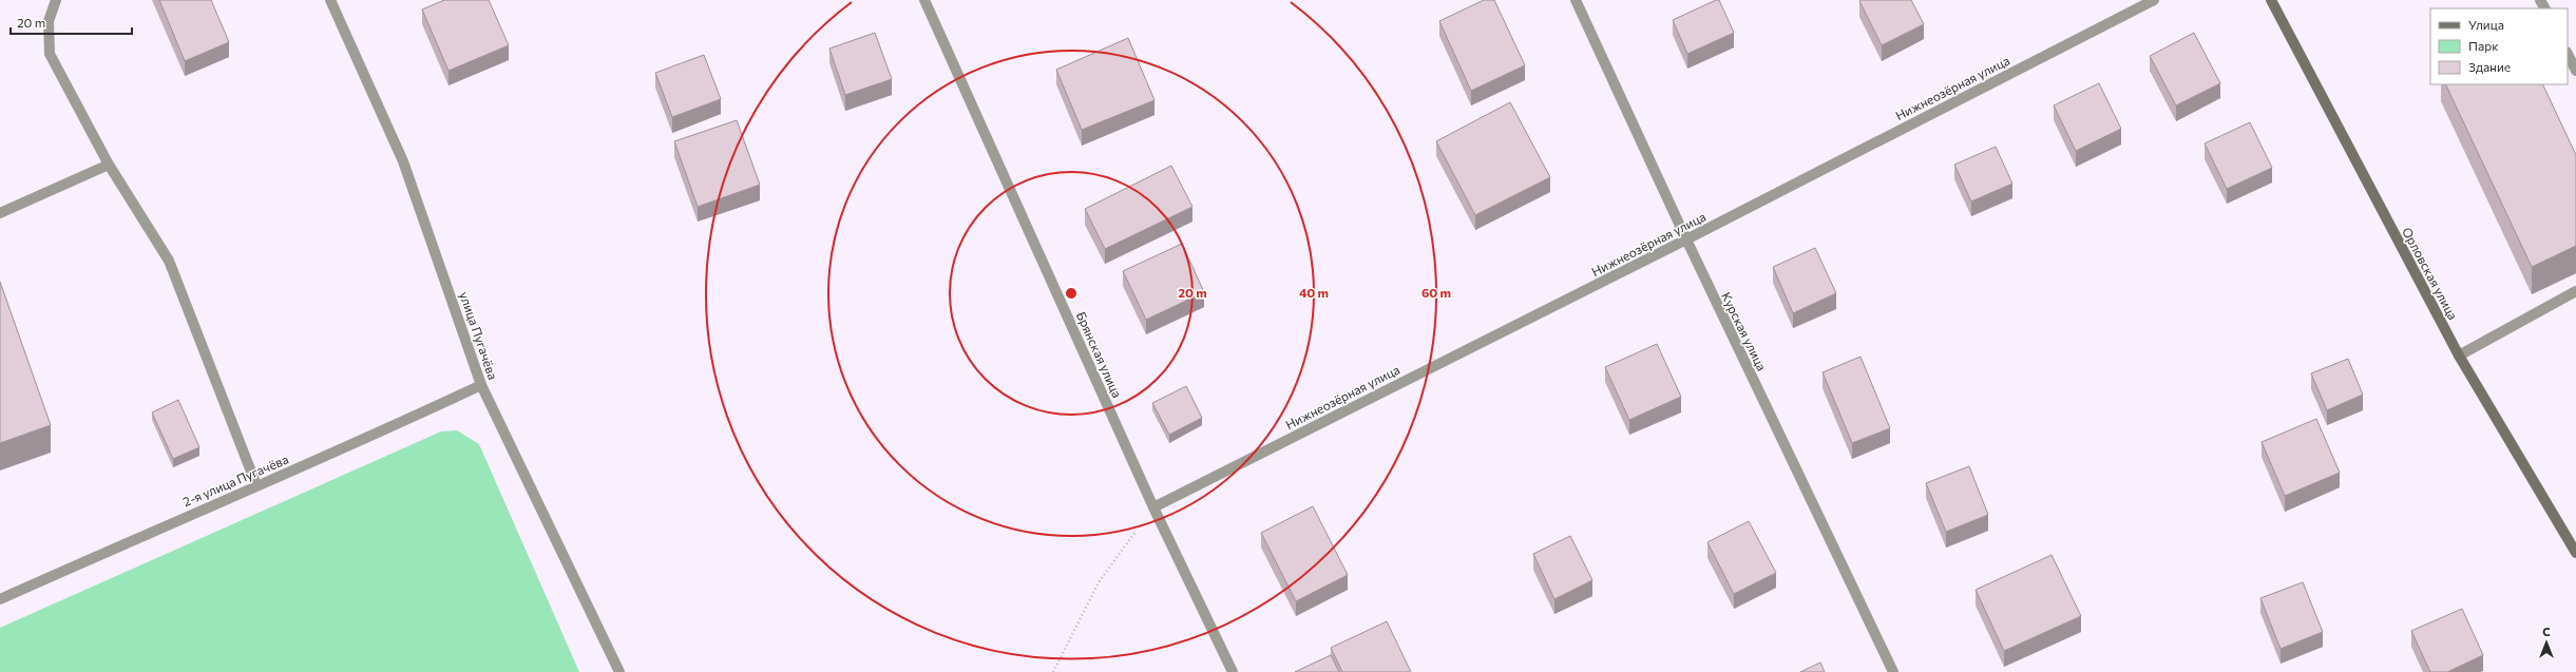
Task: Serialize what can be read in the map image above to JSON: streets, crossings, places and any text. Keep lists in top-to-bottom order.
{
  "streets": {
    "main road": ["Орловская улица"],
    "street": [
      "Нижнеозёрная улица",
      "Курская улица",
      "улица Пугачёва",
      "Брянская улица",
      "2-я улица Пугачёва"
    ]
  },
  "crossings": [
    ["Нижнеозёрная улица", "Курская улица"],
    ["Нижнеозёрная улица", "Брянская улица"],
    ["улица Пугачёва", "2-я улица Пугачёва"]
  ],
  "legend": ["Улица", "Парк", "Здание"],
  "scale_bar": "20 m",
  "north": "top",
  "rings": ["20 m", "40 m", "60 m"]
}
